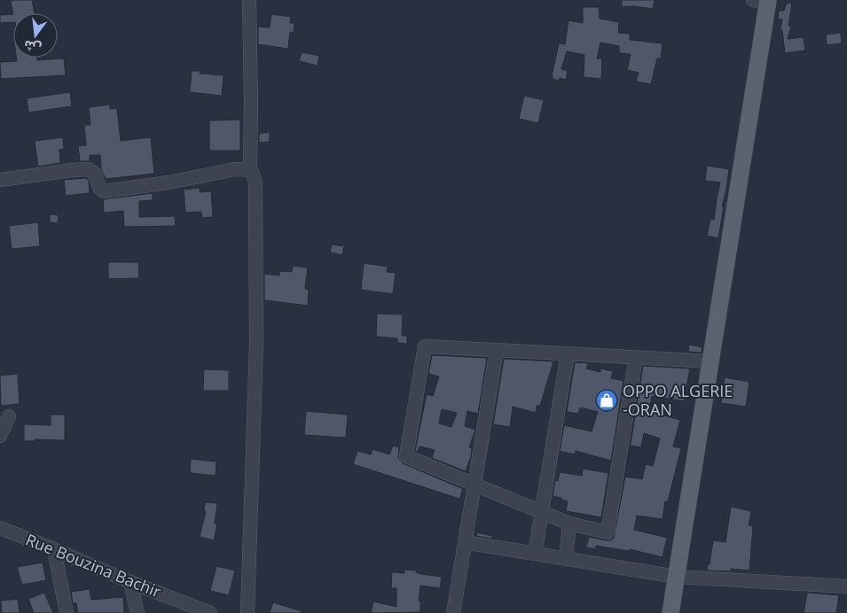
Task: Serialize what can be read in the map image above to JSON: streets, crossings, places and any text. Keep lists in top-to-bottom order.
{
  "streets": {
    "street": ["Rue Bouzina Bachir"]
  },
  "places": {
    "shop": ["OPPO ALGERIE -ORAN"]
  },
  "north": "bottom"
}
